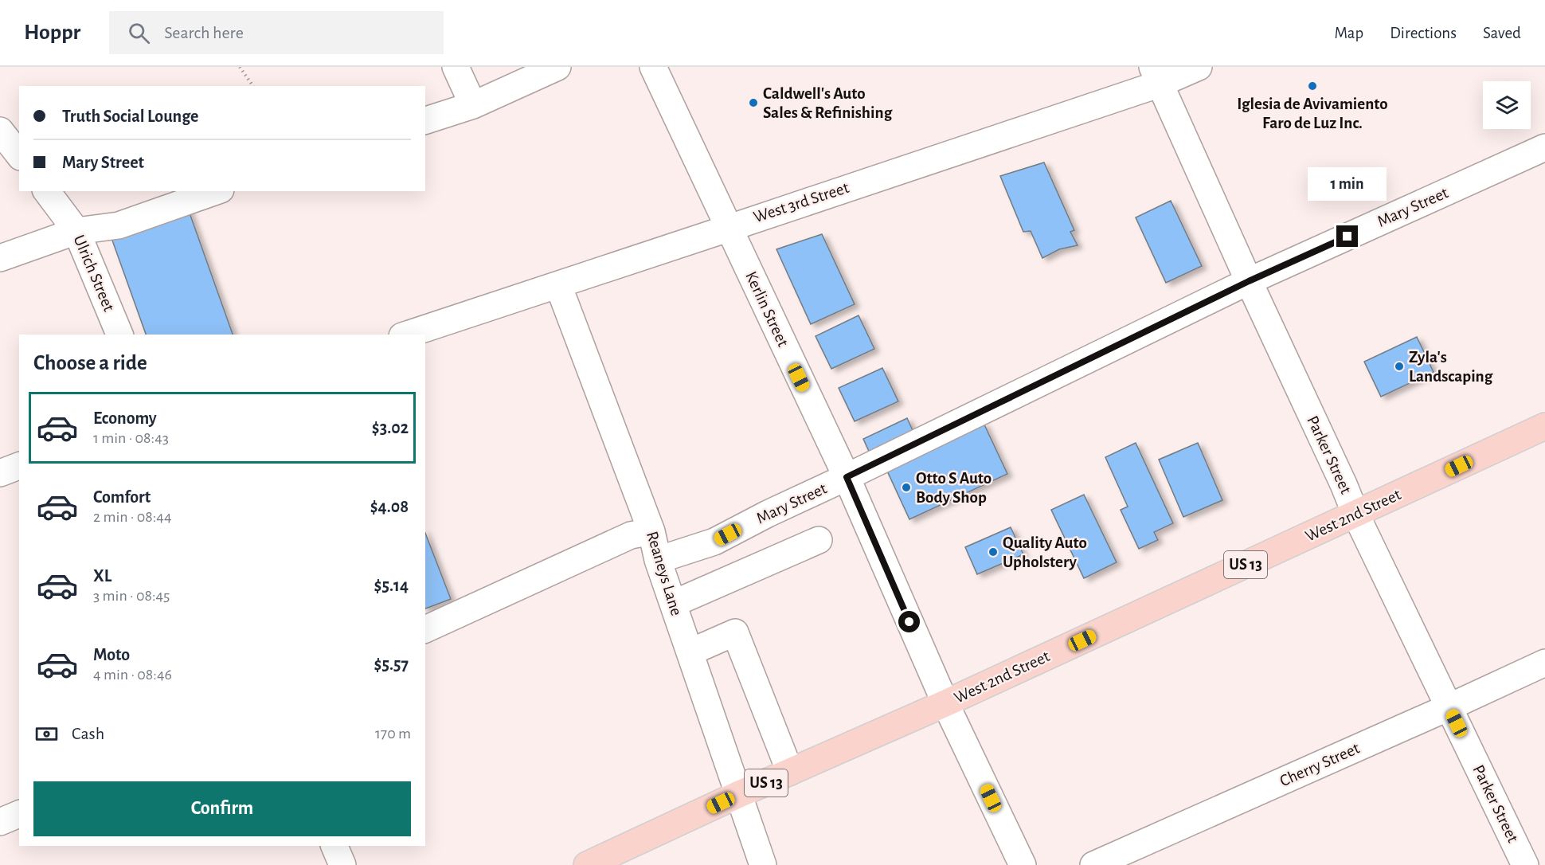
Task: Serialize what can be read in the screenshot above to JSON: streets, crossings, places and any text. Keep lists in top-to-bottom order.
{
  "streets": {
    "main road": ["West 2nd Street", "US 13"],
    "street": [
      "West 3rd Street",
      "Mary Street",
      "Ulrich Street",
      "Kerlin Street",
      "Parker Street",
      "Reaneys Lane",
      "Cherry Street"
    ]
  },
  "crossings": [
    ["West 3rd Street", "Kerlin Street"],
    ["West 3rd Street", "Parker Street"],
    ["West 3rd Street", "Reaneys Lane"],
    ["Mary Street", "Kerlin Street"],
    ["Mary Street", "Parker Street"],
    ["Mary Street", "Reaneys Lane"],
    ["Kerlin Street", "West 2nd Street"],
    ["Parker Street", "West 2nd Street"],
    ["Parker Street", "Cherry Street"],
    ["West 2nd Street", "Reaneys Lane"]
  ],
  "places": [
    "Iglesia de Avivamiento Faro de Luz Inc.",
    "Caldwell's Auto Sales & Refinishing",
    "Zyla's Landscaping",
    "Otto S Auto Body Shop",
    "Quality Auto Upholstery"
  ],
  "page": {
    "header": "Hoppr",
    "search": "Search here",
    "nav": ["Map", "Directions", "Saved"],
    "banner": ["Truth Social Lounge", "Mary Street"],
    "bubble": "1 min",
    "heading": "Choose a ride",
    "list": [
      {
        "name": "Economy",
        "note": "1 min · 08:43",
        "value": "$3.02"
      },
      {
        "name": "Comfort",
        "note": "2 min · 08:44",
        "value": "$4.08"
      },
      {
        "name": "XL",
        "note": "3 min · 08:45",
        "value": "$5.14"
      },
      {
        "name": "Moto",
        "note": "4 min · 08:46",
        "value": "$5.57"
      }
    ],
    "pay": ["Cash", "170 m"],
    "buttons": "Confirm"
  }
}
